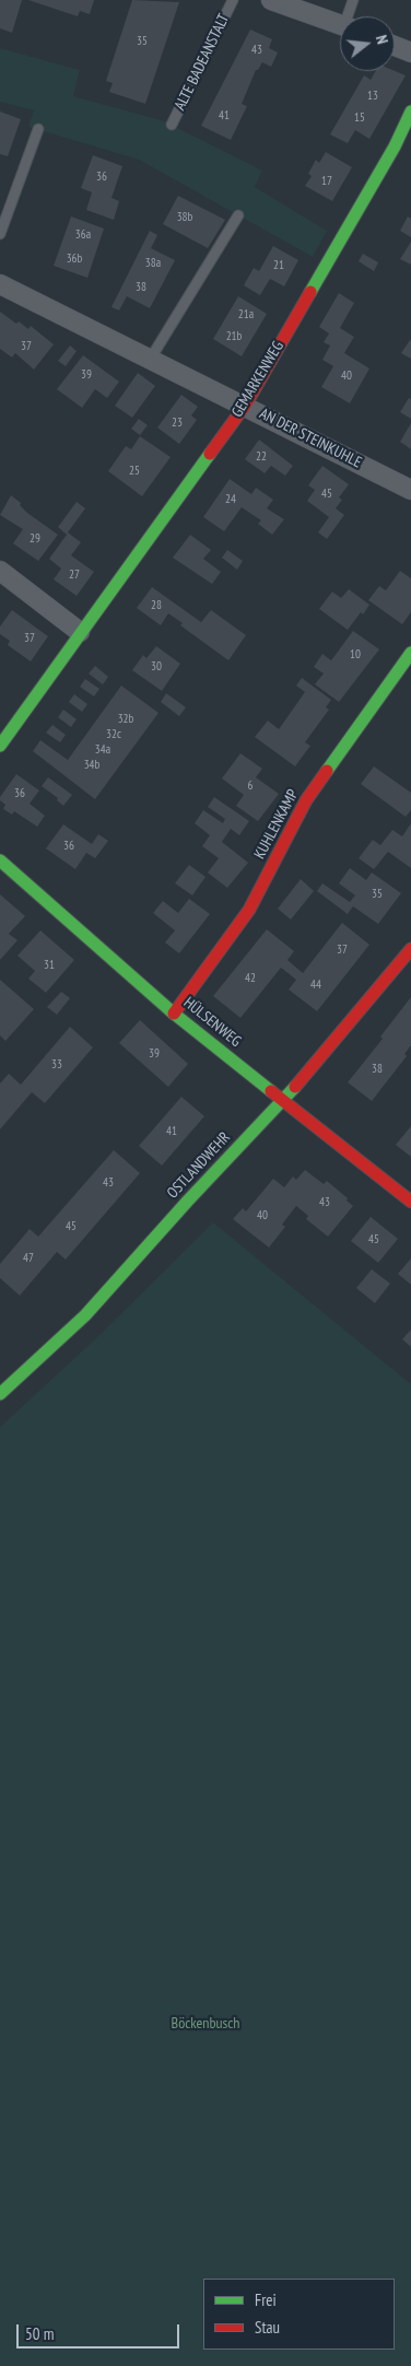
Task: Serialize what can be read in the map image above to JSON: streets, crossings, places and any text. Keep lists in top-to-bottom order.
{
  "streets": {
    "street": [
      "GEMARKENWEG",
      "AN DER STEINKUHLE",
      "KUHLENKAMP",
      "HÜLSENWEG",
      "OSTLANDWEHR"
    ],
    "lane": ["ALTE BADEANSTALT"]
  },
  "crossings": [
    ["GEMARKENWEG", "AN DER STEINKUHLE"],
    ["KUHLENKAMP", "HÜLSENWEG"],
    ["HÜLSENWEG", "OSTLANDWEHR"]
  ],
  "parks": ["Böckenbusch"],
  "house_numbers": [
    "35",
    "43",
    "13",
    "41",
    "15",
    "36",
    "17",
    "38b",
    "36a",
    "36b",
    "38a",
    "21",
    "38",
    "21a",
    "21b",
    "37",
    "39",
    "40",
    "23",
    "22",
    "25",
    "45",
    "24",
    "29",
    "27",
    "28",
    "37",
    "10",
    "30",
    "32b",
    "32c",
    "34a",
    "34b",
    "6",
    "36",
    "36",
    "35",
    "37",
    "31",
    "42",
    "44",
    "39",
    "33",
    "38",
    "41",
    "43",
    "43",
    "40",
    "45",
    "45",
    "47"
  ],
  "legend": ["Frei", "Stau"],
  "scale_bar": "50 m",
  "north": "right"
}
